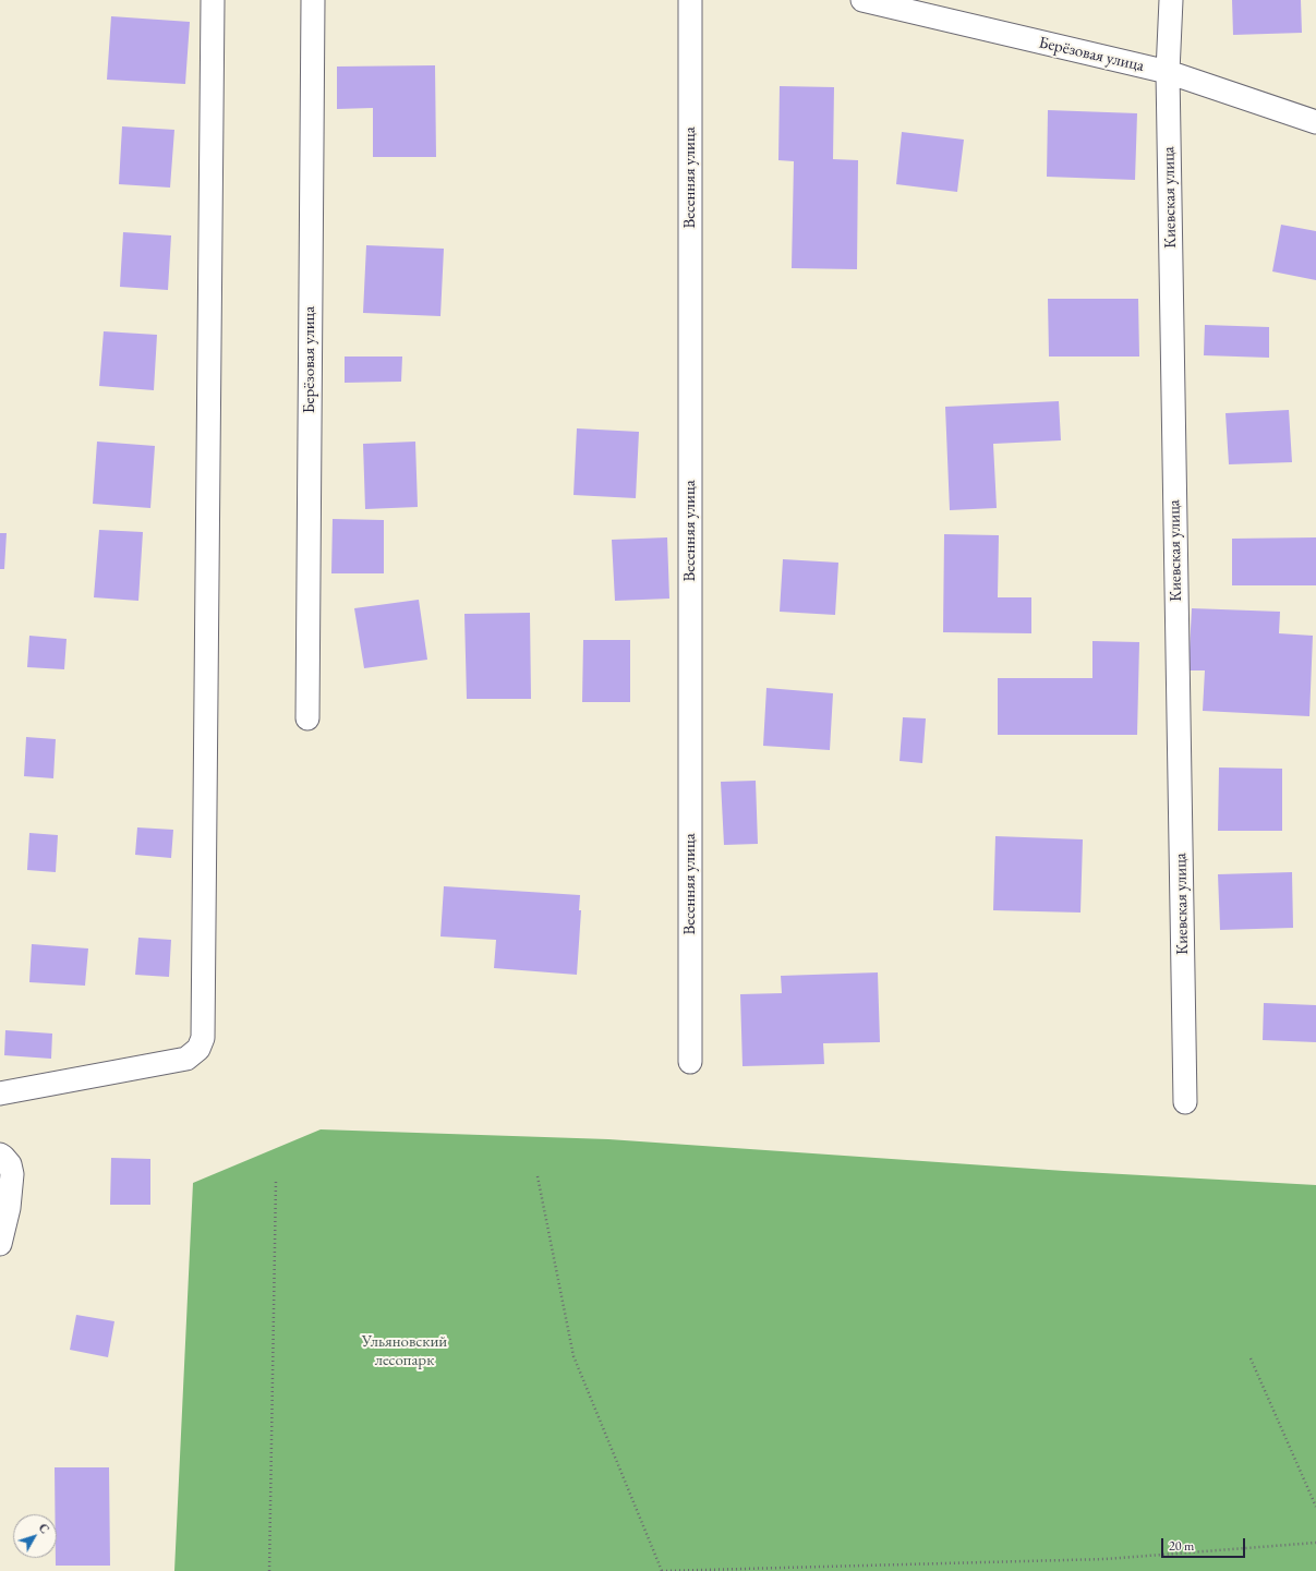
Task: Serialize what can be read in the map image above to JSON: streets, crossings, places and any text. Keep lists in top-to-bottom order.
{
  "streets": {
    "street": ["Берёзовая улица", "Весенняя улица", "Киевская улица"]
  },
  "crossings": [
    ["Берёзовая улица", "Киевская улица"]
  ],
  "parks": ["Ульяновский лесопарк"],
  "scale_bar": "20 m",
  "north": "top right"
}
